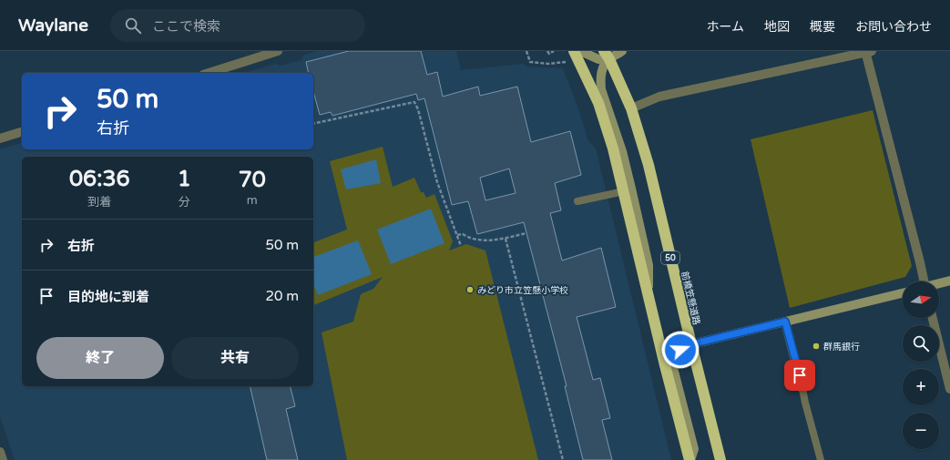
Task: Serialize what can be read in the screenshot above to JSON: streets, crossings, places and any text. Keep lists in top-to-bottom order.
{
  "streets": {
    "highway": ["50", "前橋笠懸道路"]
  },
  "places": ["みどり市立笠懸小学校", "群馬銀行"],
  "north": "right",
  "page": {
    "header": "Waylane",
    "search": "ここで検索",
    "nav": [
      "ホーム",
      "地図",
      "概要",
      "お問い合わせ"
    ],
    "turn": ["50 m", "右折"],
    "eta": [
      "06:36",
      "到着",
      "1",
      "分",
      "70",
      "m"
    ],
    "list": [
      {
        "name": "右折",
        "value": "50 m"
      },
      {
        "name": "目的地に到着",
        "value": "20 m"
      }
    ],
    "map_buttons": ["+", "−"],
    "buttons": ["終了", "共有"]
  }
}
